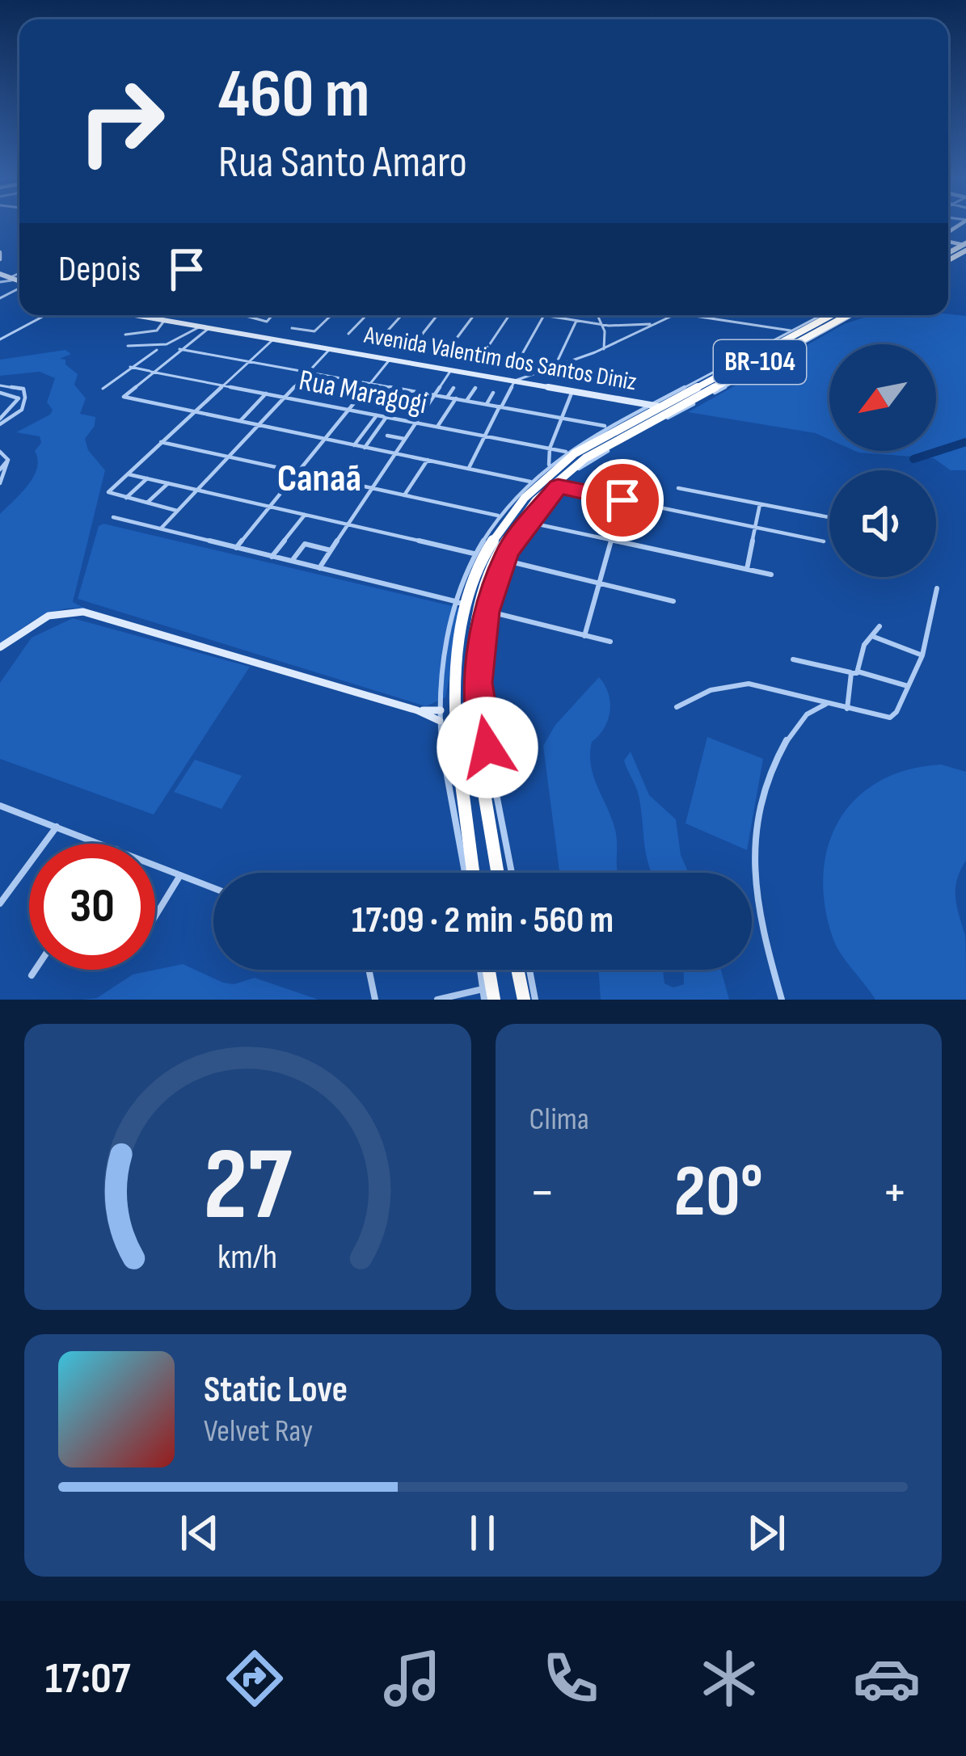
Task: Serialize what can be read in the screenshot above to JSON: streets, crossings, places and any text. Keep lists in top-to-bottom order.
{
  "streets": {
    "highway": ["BR-104"],
    "street": ["Avenida Valentim dos Santos Diniz", "Rua Maragogi"]
  },
  "crossings": [
    ["Avenida Valentim dos Santos Diniz", "BR-104"]
  ],
  "districts": ["Canaã"],
  "north": "bottom left",
  "page": {
    "turn": ["460 m", "Rua Santo Amaro"],
    "then": "Depois",
    "limit": "30",
    "trip": "17:09 · 2 min · 560 m",
    "tile": "Clima",
    "heat": ["−", "20°", "+"],
    "song": ["Static Love", "Velvet Ray"],
    "tabs": "17:07",
    "gauge": ["27", "km/h"]
  }
}
